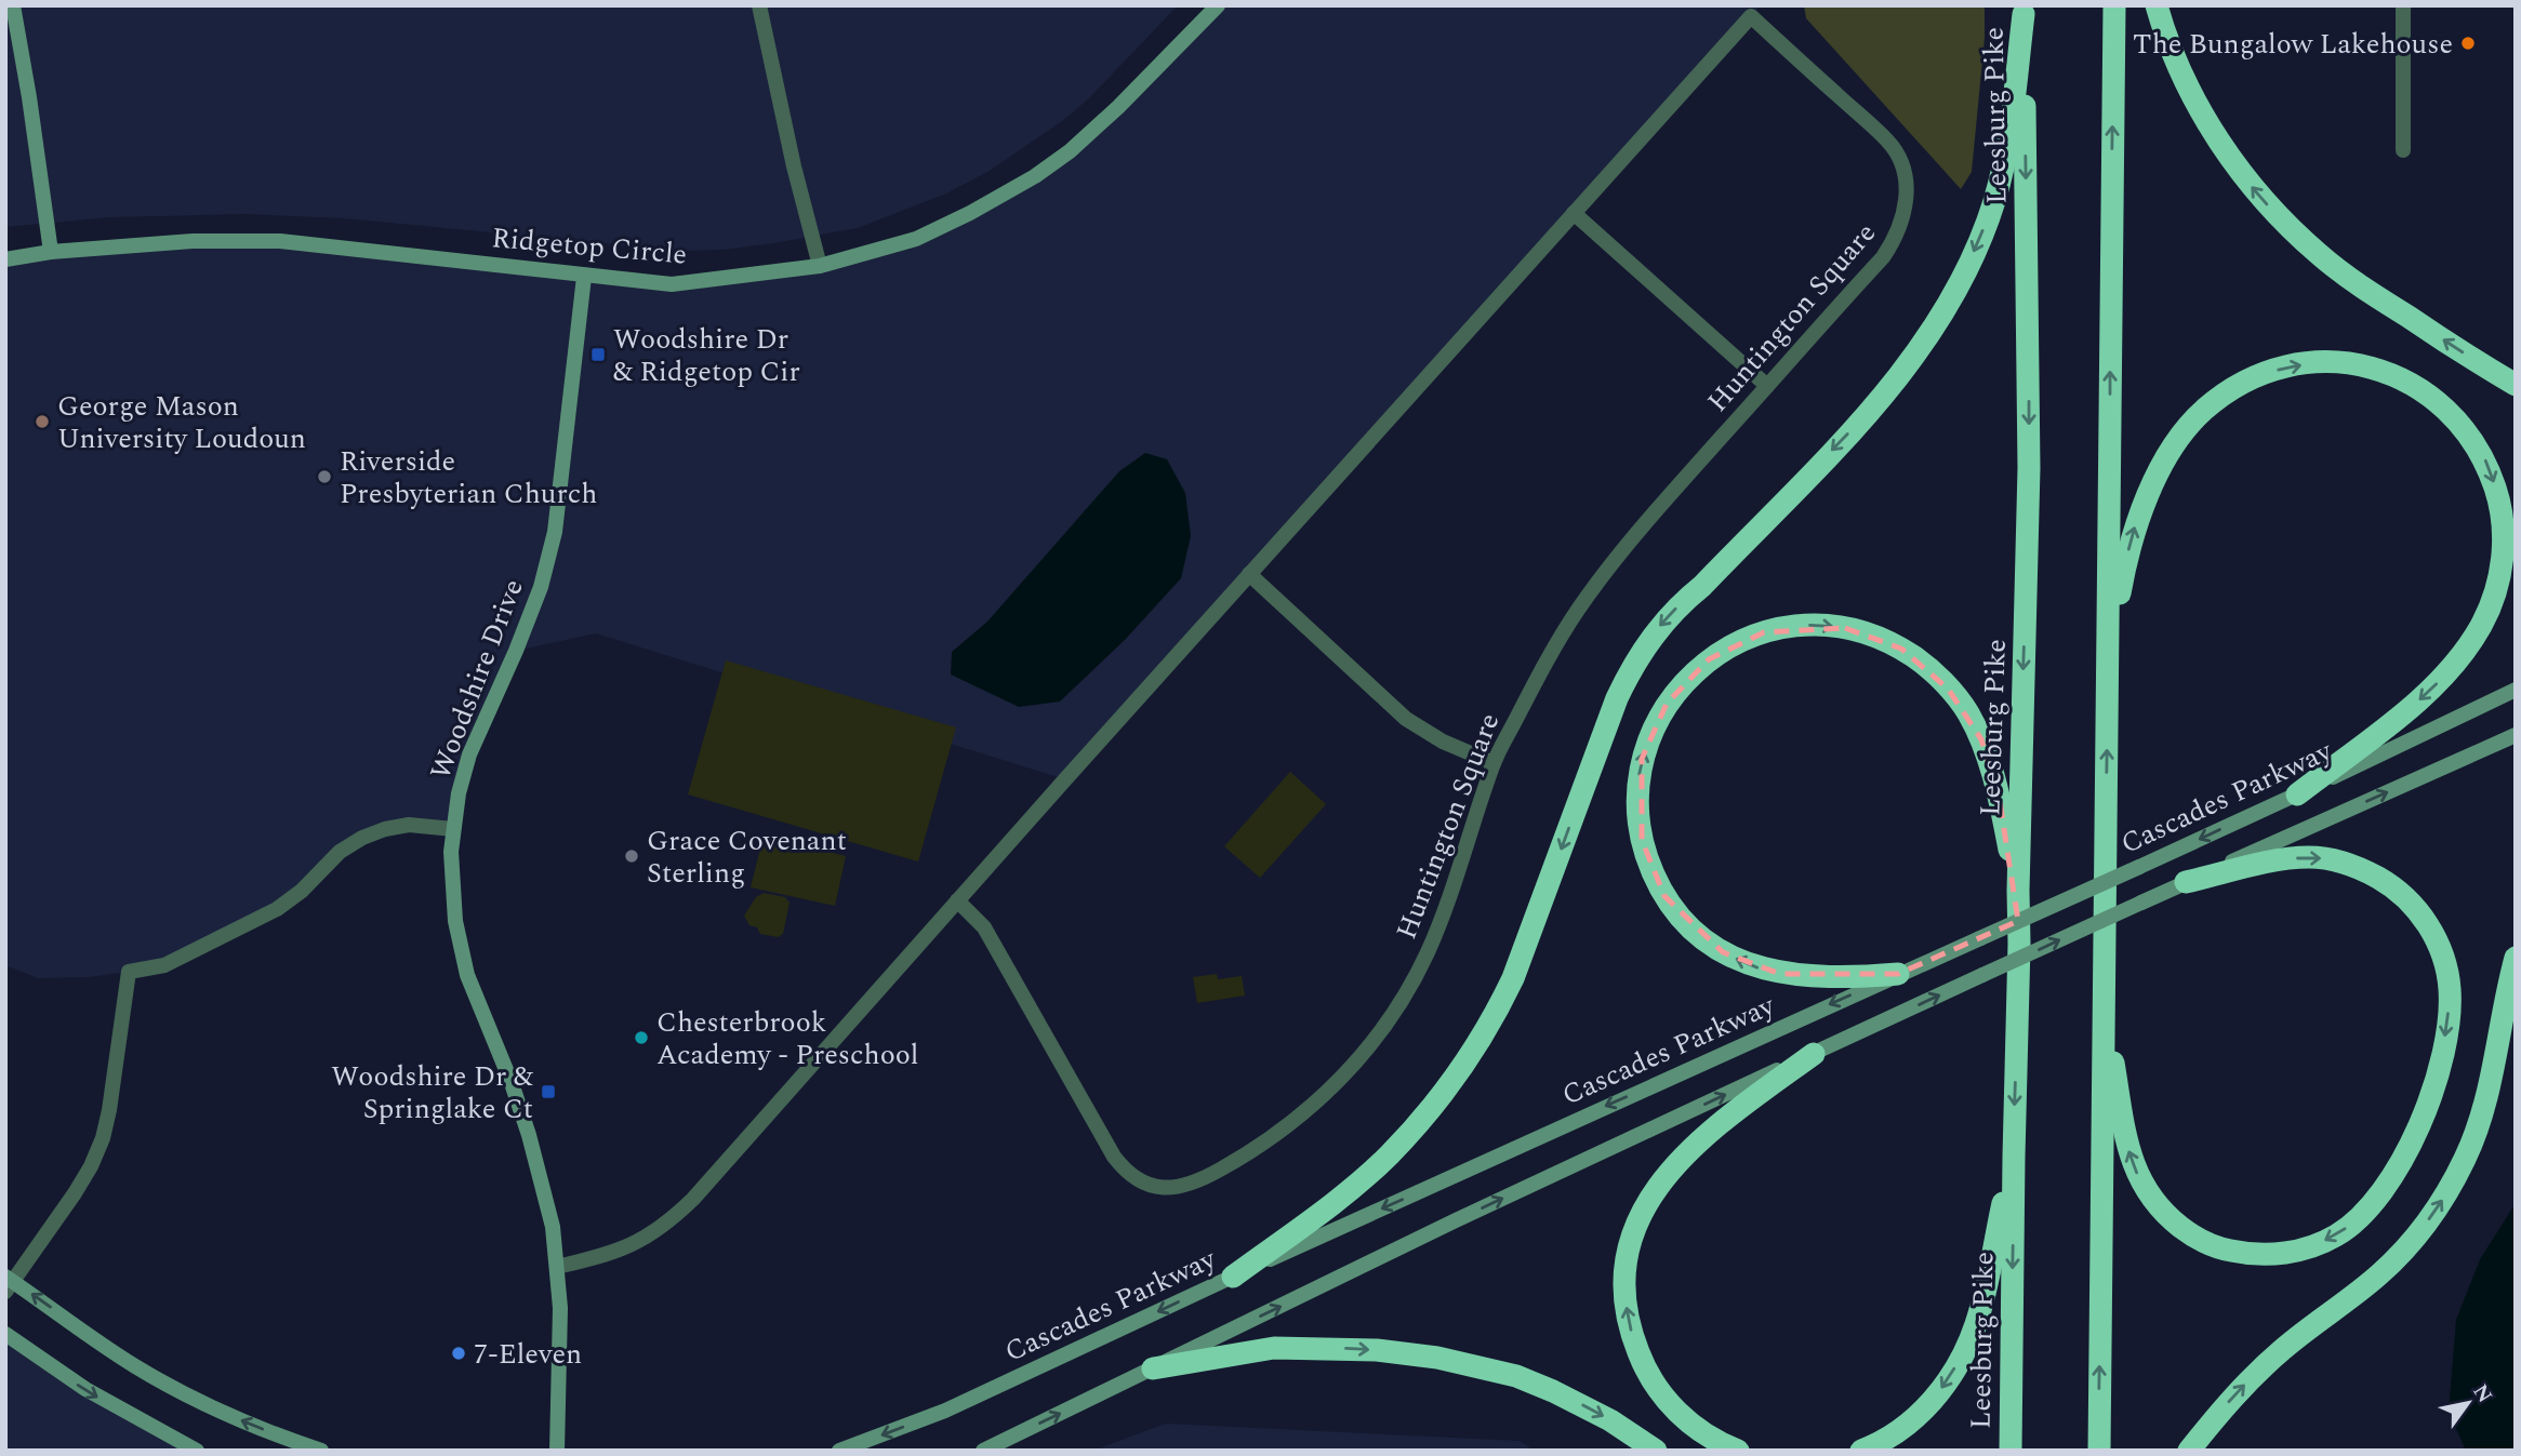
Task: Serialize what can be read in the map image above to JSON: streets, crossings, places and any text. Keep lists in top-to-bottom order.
{
  "streets": {
    "highway": ["Leesburg Pike"],
    "main road": ["Ridgetop Circle", "Woodshire Drive", "Cascades Parkway"],
    "street": ["Huntington Square"]
  },
  "crossings": [
    ["Ridgetop Circle", "Woodshire Drive"]
  ],
  "places": {
    "other": [
      "The Bungalow Lakehouse",
      "George Mason University Loudoun",
      "Riverside Presbyterian Church",
      "Grace Covenant Sterling",
      "Chesterbrook Academy - Preschool",
      "7-Eleven"
    ],
    "transit": ["Woodshire Dr & Ridgetop Cir", "Woodshire Dr & Springlake Ct"]
  },
  "north": "top right"
}
